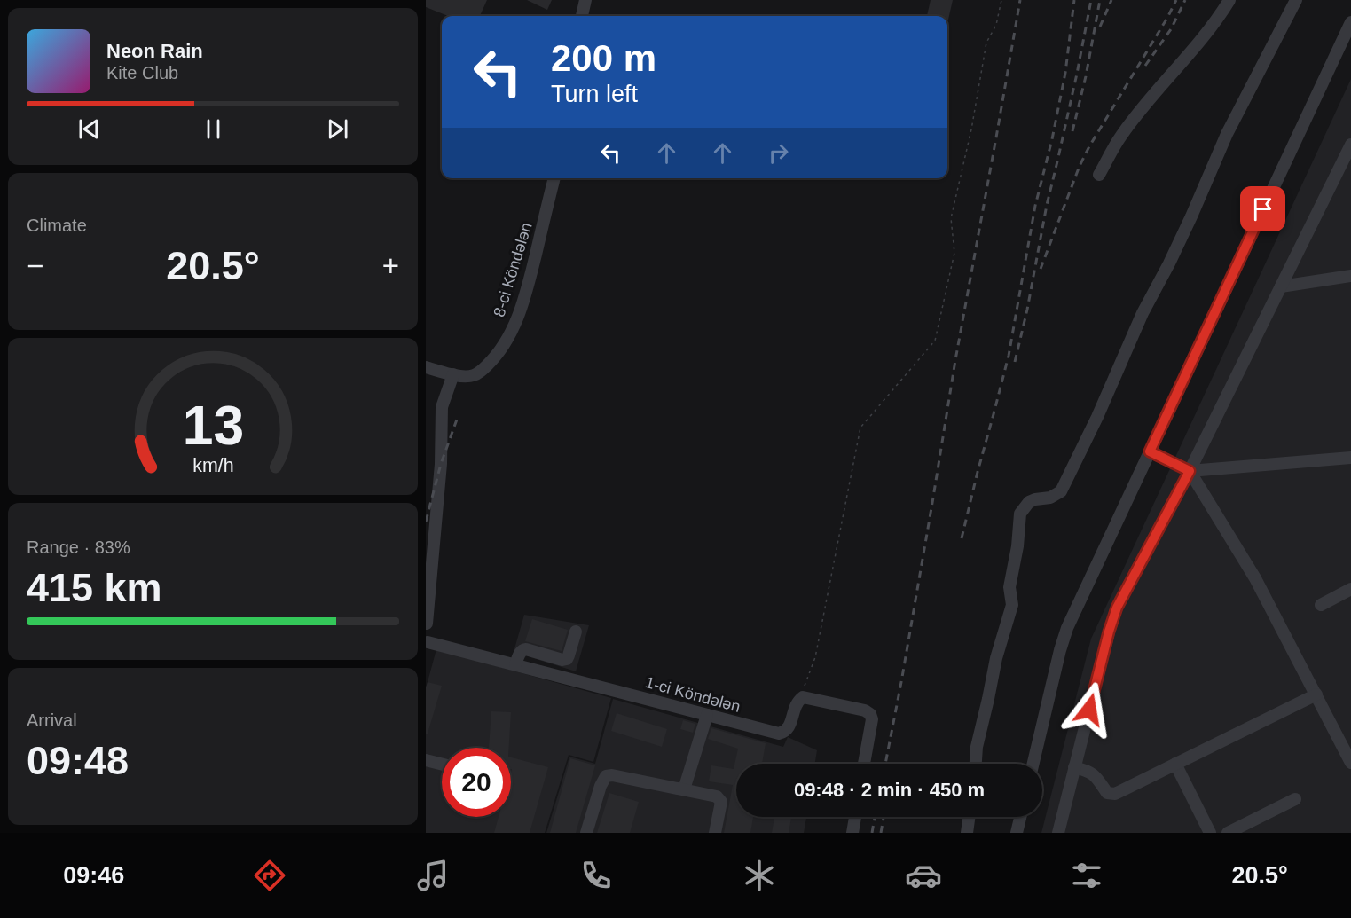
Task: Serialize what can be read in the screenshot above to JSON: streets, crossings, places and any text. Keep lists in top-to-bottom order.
{
  "streets": {
    "street": ["8-ci Köndələn", "1-ci Köndələn"]
  },
  "page": {
    "turn": ["200 m", "Turn left"],
    "song": ["Neon Rain", "Kite Club"],
    "tile": [
      "Climate",
      ["Range · 83%", "415 km"],
      ["Arrival", "09:48"]
    ],
    "heat": ["−", "20.5°", "+"],
    "limit": "20",
    "trip": "09:48 · 2 min · 450 m",
    "tabs": ["09:46", "20.5°"],
    "gauge": ["13", "km/h"]
  }
}
